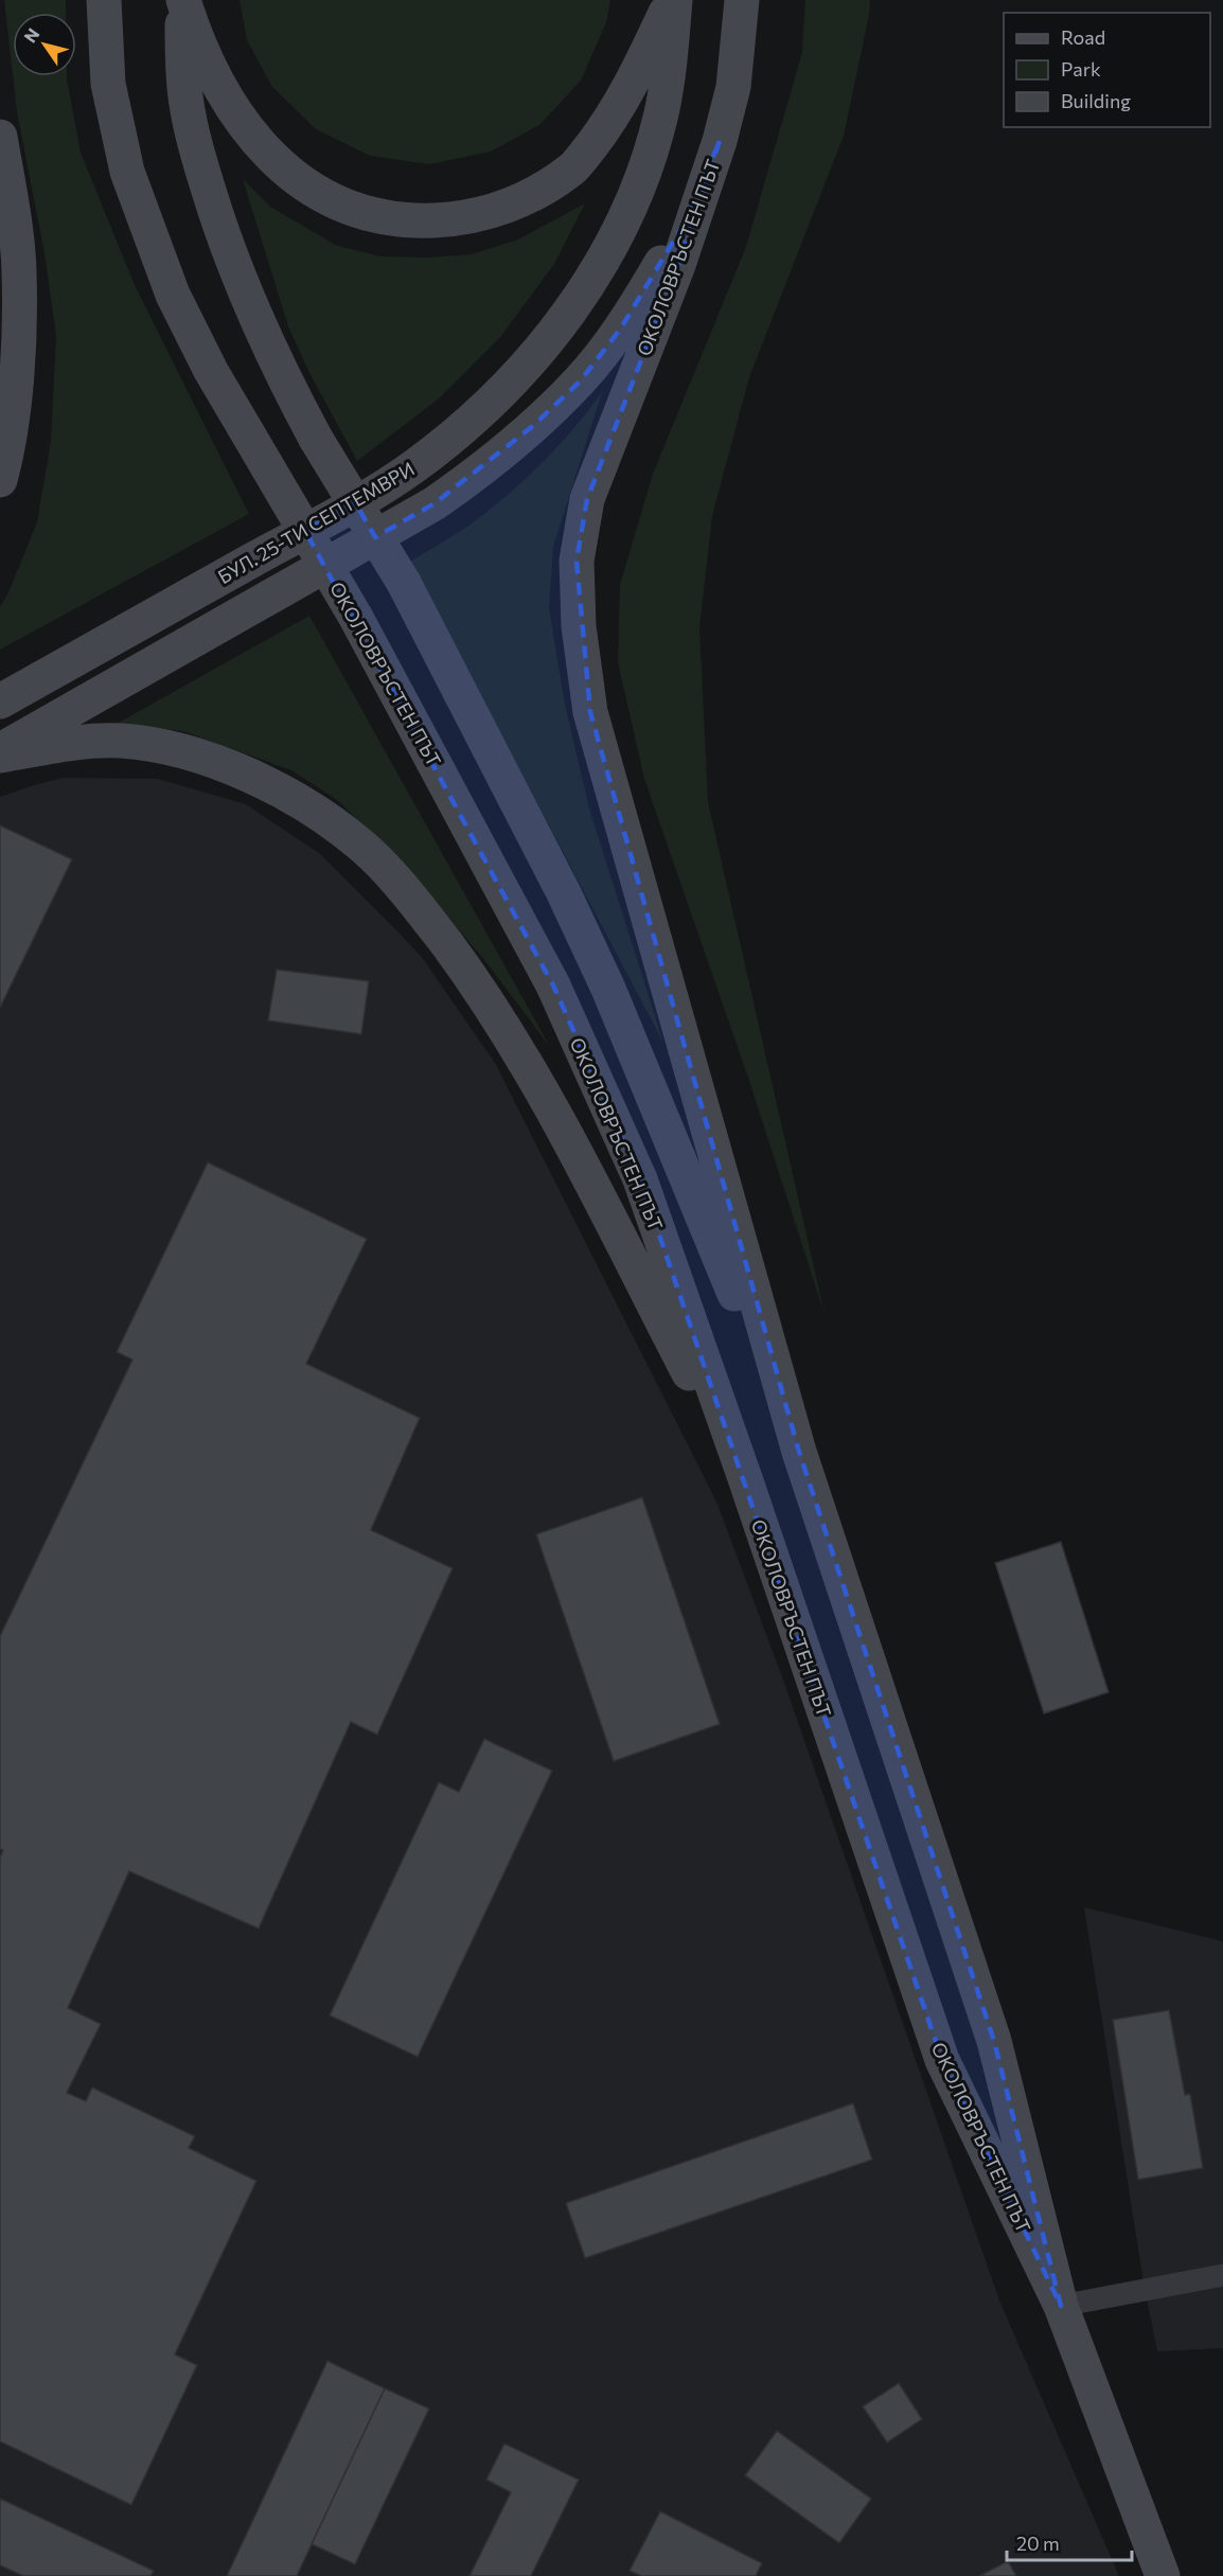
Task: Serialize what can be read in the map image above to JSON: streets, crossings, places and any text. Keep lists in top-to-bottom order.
{
  "streets": {
    "main road": ["ОКОЛОВРЪСТЕН ПЪТ", "БУЛ. 25-ТИ СЕПТЕМВРИ"]
  },
  "legend": ["Road", "Park", "Building"],
  "scale_bar": "20 m",
  "north": "top left"
}
